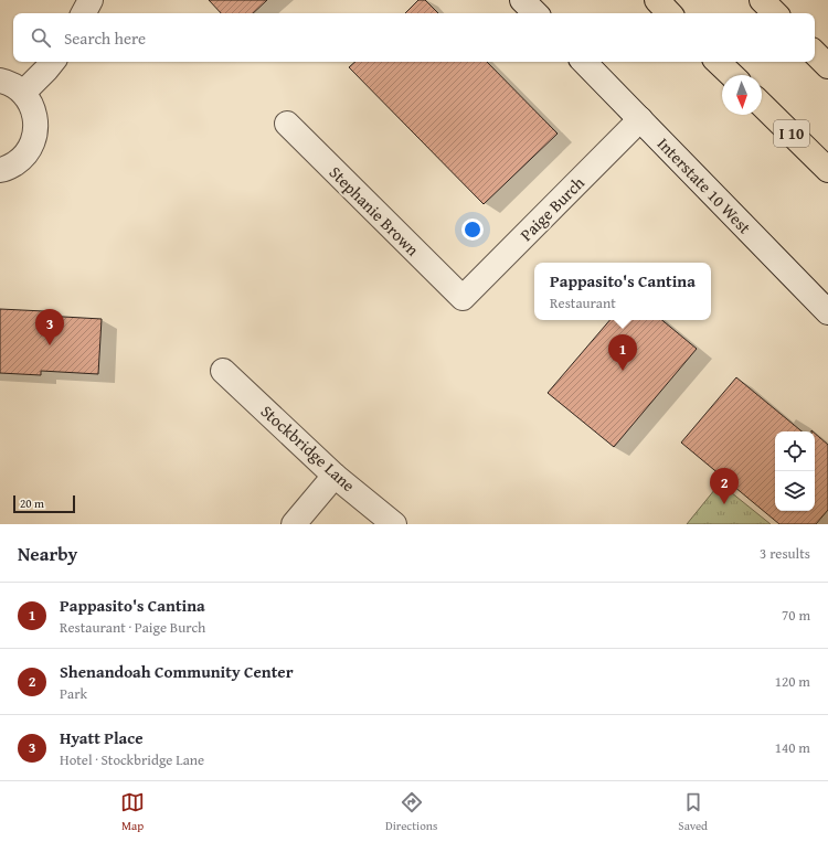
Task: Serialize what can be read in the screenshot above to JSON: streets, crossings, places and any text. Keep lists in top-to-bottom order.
{
  "streets": {
    "highway": ["I 10"],
    "street": [
      "Interstate 10 West",
      "Paige Burch",
      "Stephanie Brown",
      "Stockbridge Lane"
    ]
  },
  "crossings": [
    ["Interstate 10 West", "Paige Burch"],
    ["Paige Burch", "Stephanie Brown"]
  ],
  "scale_bar": "20 m",
  "north": "bottom",
  "page": {
    "search": "Search here",
    "popup": ["Pappasito's Cantina", "Restaurant"],
    "pins": ["3", "1", "2"],
    "scale": "20 m",
    "heading": ["Nearby", "3 results"],
    "list": [
      {
        "mark": "1",
        "name": "Pappasito's Cantina",
        "note": "Restaurant · Paige Burch",
        "value": "70 m"
      },
      {
        "mark": "2",
        "name": "Shenandoah Community Center",
        "note": "Park",
        "value": "120 m"
      },
      {
        "mark": "3",
        "name": "Hyatt Place",
        "note": "Hotel · Stockbridge Lane",
        "value": "140 m"
      }
    ],
    "nav": ["Map", "Directions", "Saved"]
  }
}
